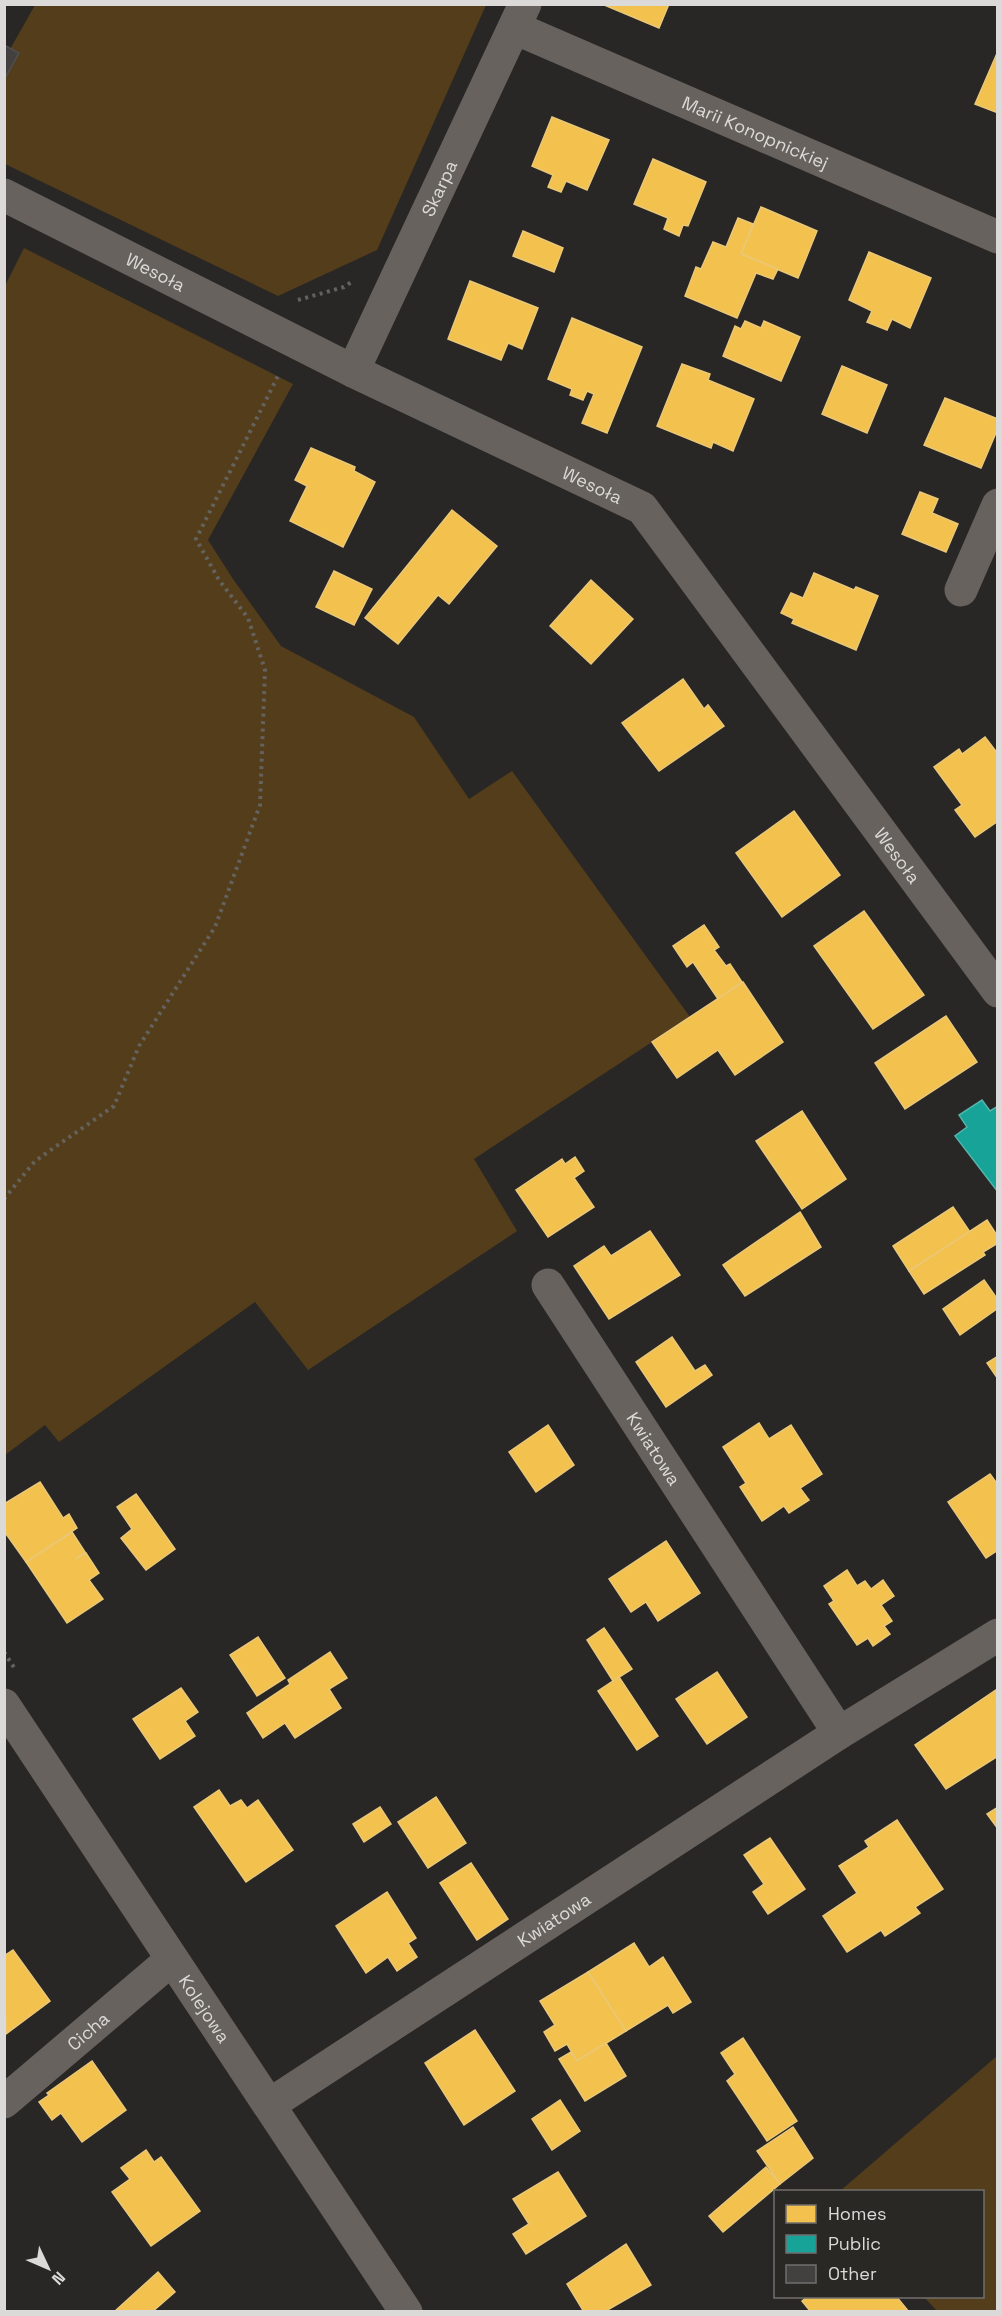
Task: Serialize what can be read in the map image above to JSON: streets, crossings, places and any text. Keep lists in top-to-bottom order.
{
  "streets": {
    "street": [
      "Marii Konopnickiej",
      "Skarpa",
      "Wesoła",
      "Kwiatowa",
      "Kolejowa",
      "Cicha"
    ]
  },
  "crossings": [
    ["Marii Konopnickiej", "Skarpa"],
    ["Skarpa", "Wesoła"],
    ["Kwiatowa", "Kolejowa"],
    ["Kolejowa", "Cicha"]
  ],
  "legend": ["Homes", "Public", "Other"],
  "north": "bottom right"
}
